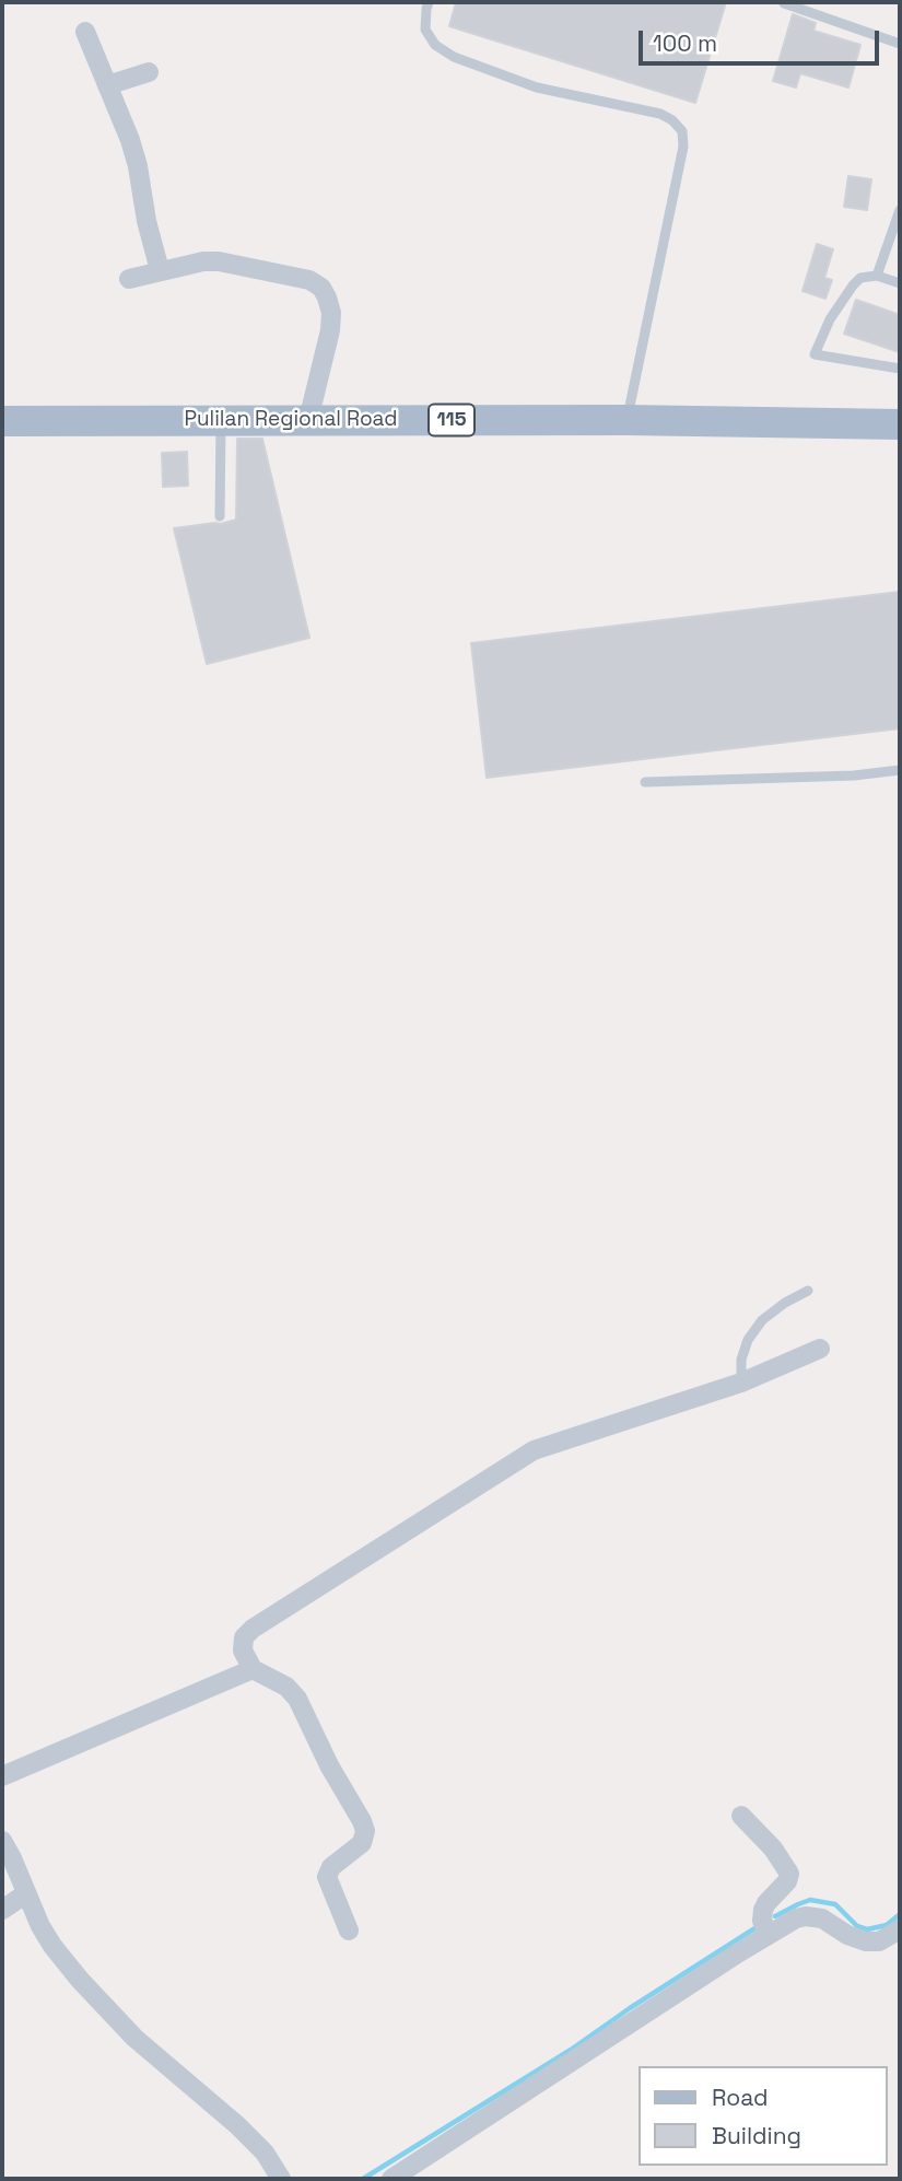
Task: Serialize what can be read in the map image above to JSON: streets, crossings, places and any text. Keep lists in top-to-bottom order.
{
  "streets": {
    "main road": ["Pulilan Regional Road", "115"]
  },
  "legend": ["Road", "Building"],
  "scale_bar": "100 m"
}
